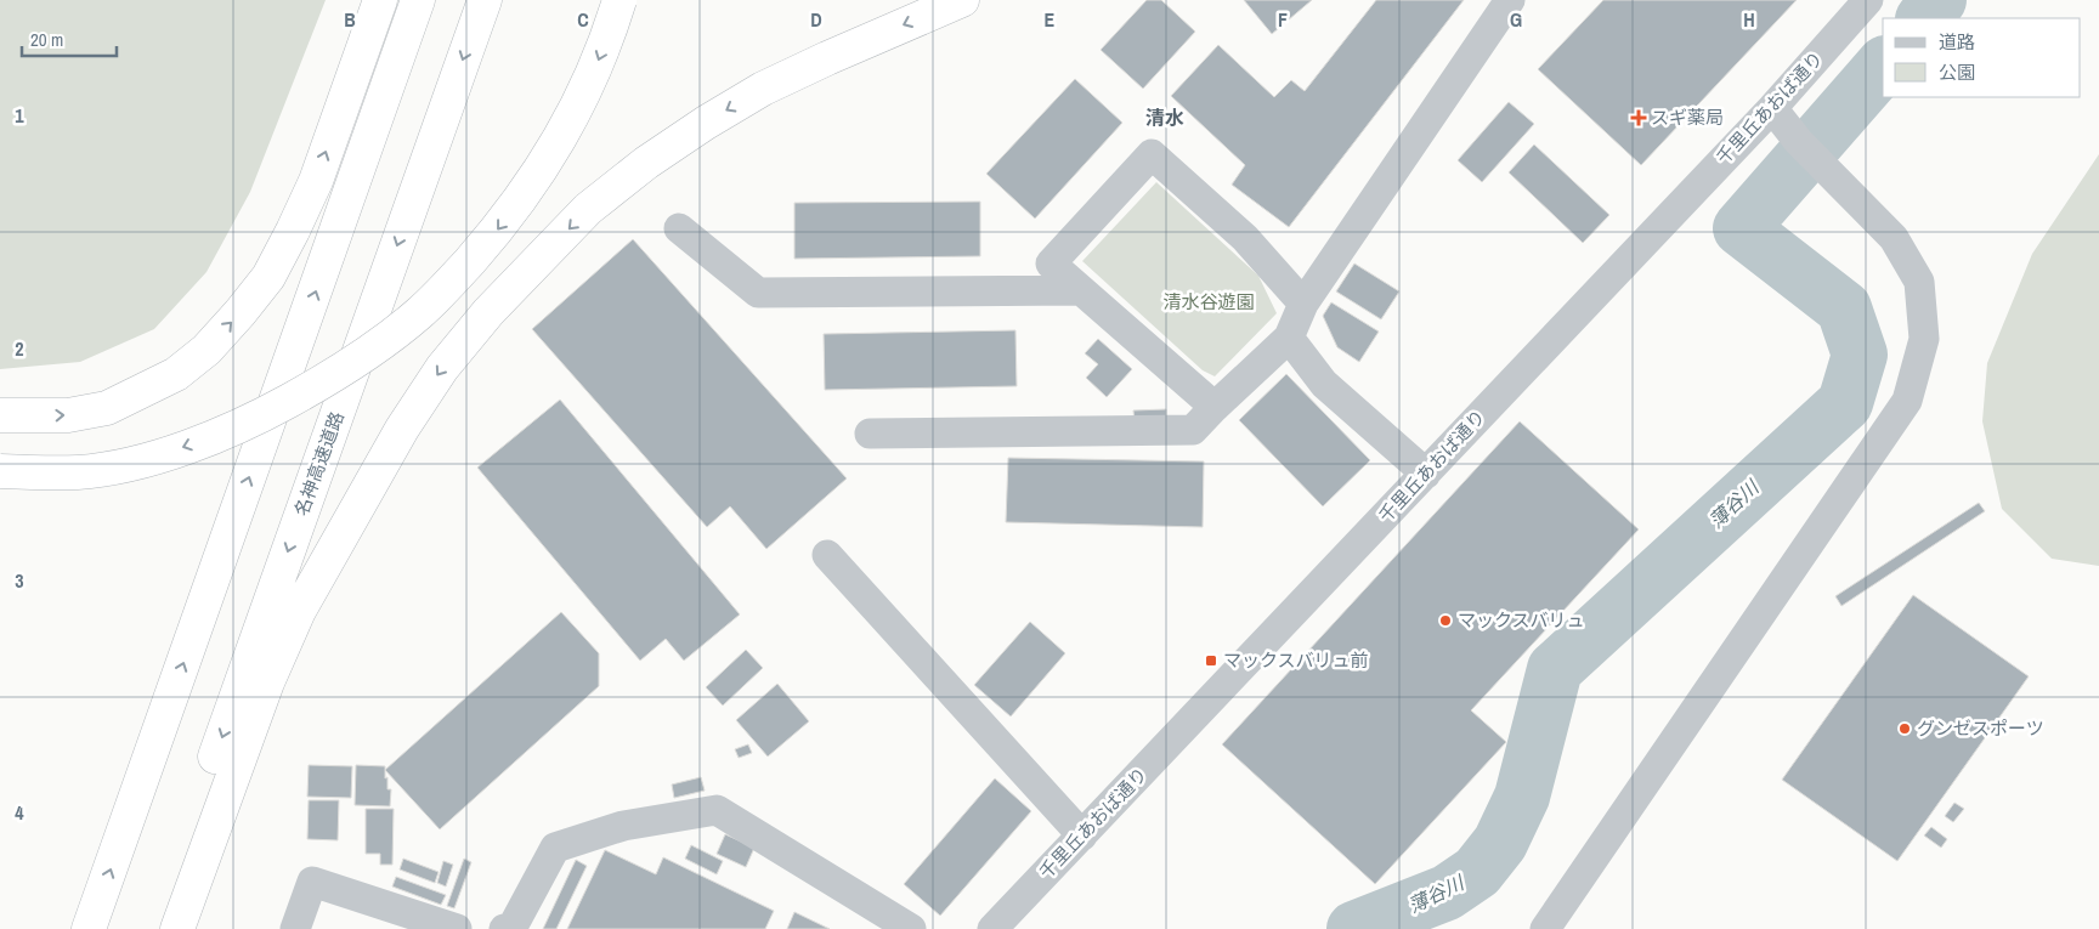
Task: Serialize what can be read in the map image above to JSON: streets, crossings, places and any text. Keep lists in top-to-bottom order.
{
  "streets": {
    "highway": ["名神高速道路"],
    "street": ["千里丘あおば通り"]
  },
  "districts": ["清水"],
  "water": ["薄谷川"],
  "parks": ["清水谷遊園"],
  "places": {
    "health": ["スギ薬局"],
    "other": ["マックスバリュ", "グンゼスポーツ"],
    "transit": ["マックスバリュ前"]
  },
  "legend": ["道路", "公園"],
  "scale_bar": "20 m",
  "grid": {
    "columns": [
      "B",
      "C",
      "D",
      "E",
      "F",
      "G",
      "H"
    ],
    "rows": [
      "1",
      "2",
      "3",
      "4"
    ]
  }
}
